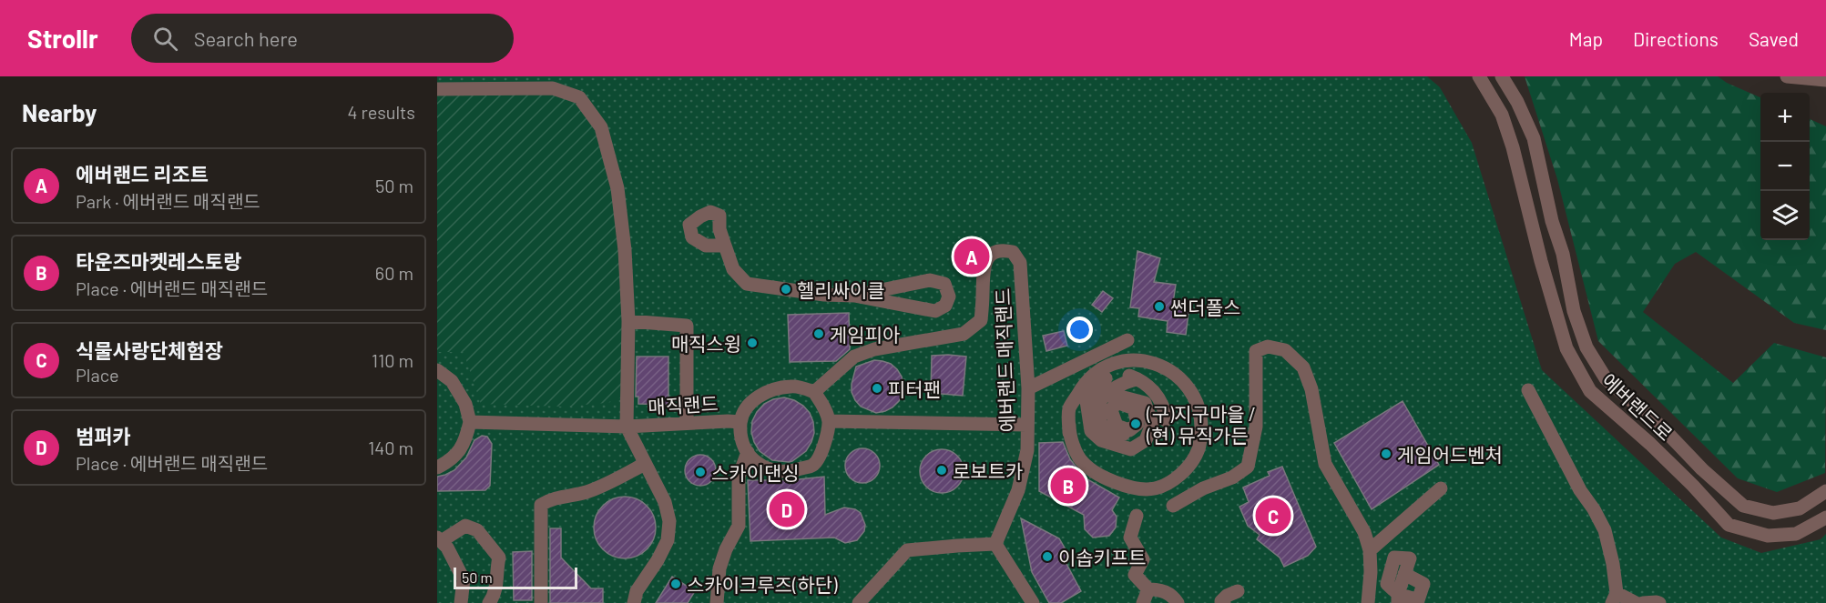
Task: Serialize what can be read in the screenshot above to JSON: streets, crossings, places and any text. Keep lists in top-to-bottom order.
{
  "streets": {
    "street": ["에버랜드 매직랜드", "매직랜드", "에버랜드로"]
  },
  "crossings": [
    ["에버랜드 매직랜드", "매직랜드"]
  ],
  "places": [
    "헬리싸이클",
    "썬더폴스",
    "게임피아",
    "매직스윙",
    "피터팬",
    "(구)지구마을 / (현) 뮤직가든",
    "게임어드벤처",
    "로보트카",
    "스카이댄싱",
    "이솝키프트",
    "스카이크루즈(하단)"
  ],
  "scale_bar": "50 m",
  "page": {
    "header": "Strollr",
    "search": "Search here",
    "nav": ["Map", "Directions", "Saved"],
    "heading": ["Nearby", "4 results"],
    "map_buttons": ["+", "−"],
    "list": [
      {
        "mark": "A",
        "name": "에버랜드 리조트",
        "note": "Park · 에버랜드 매직랜드",
        "value": "50 m"
      },
      {
        "mark": "B",
        "name": "타운즈마켓레스토랑",
        "note": "Place · 에버랜드 매직랜드",
        "value": "60 m"
      },
      {
        "mark": "C",
        "name": "식물사랑단체험장",
        "note": "Place",
        "value": "110 m"
      },
      {
        "mark": "D",
        "name": "범퍼카",
        "note": "Place · 에버랜드 매직랜드",
        "value": "140 m"
      }
    ],
    "pins": [
      "A",
      "B",
      "D",
      "C"
    ],
    "scale": "50 m"
  }
}
